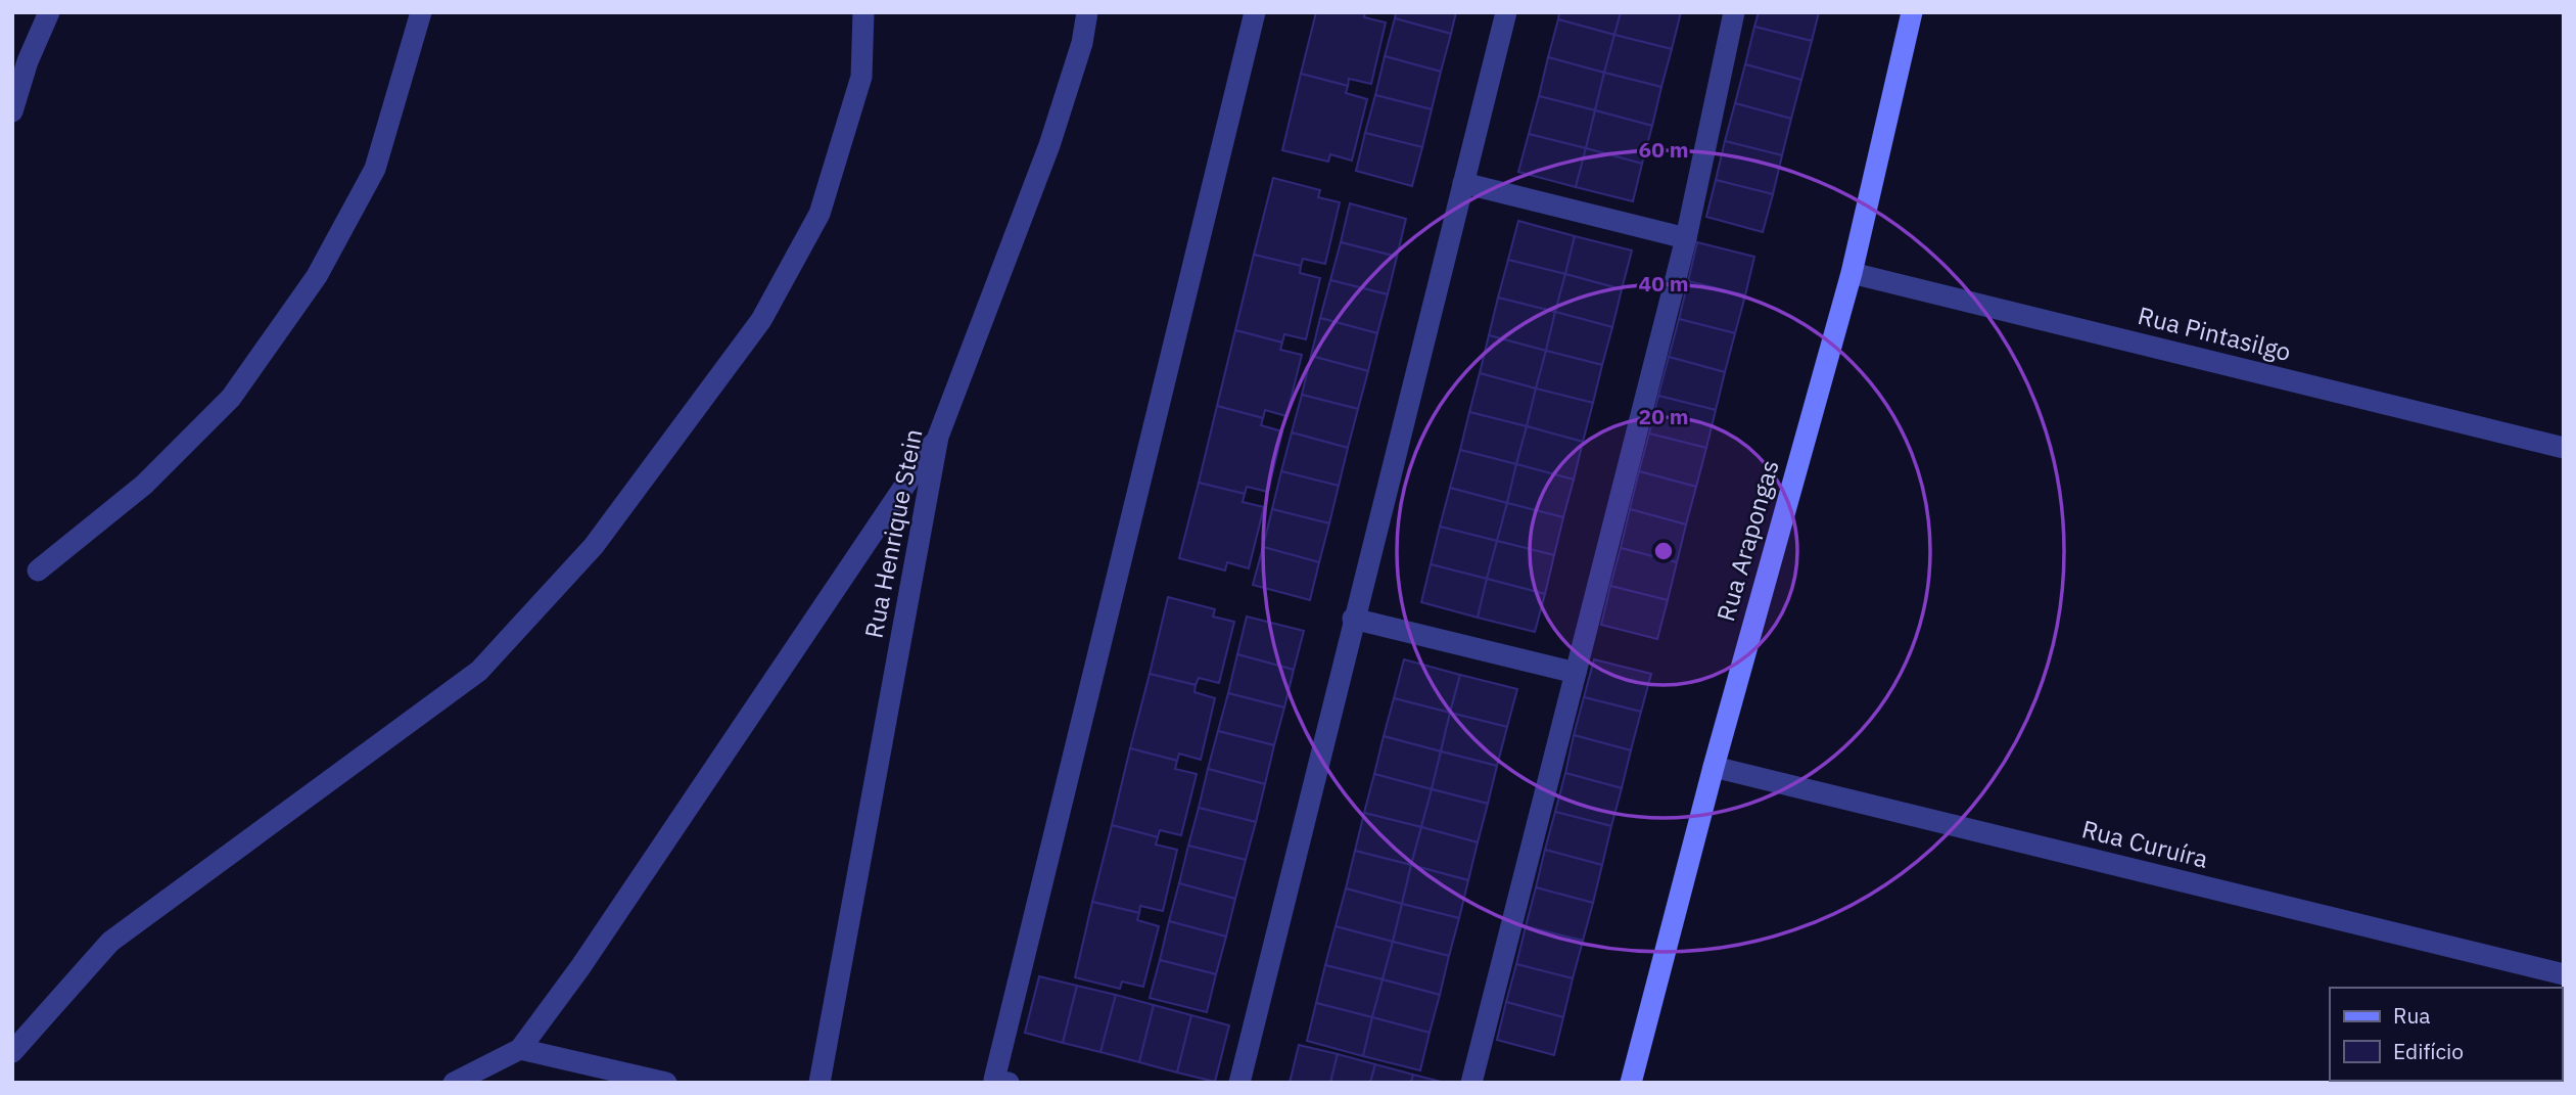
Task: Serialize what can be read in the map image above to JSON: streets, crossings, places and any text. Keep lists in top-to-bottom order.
{
  "streets": {
    "street": [
      "Rua Pintasilgo",
      "Rua Henrique Stein",
      "Rua Arapongas",
      "Rua Curuíra"
    ]
  },
  "crossings": [
    ["Rua Pintasilgo", "Rua Arapongas"],
    ["Rua Arapongas", "Rua Curuíra"]
  ],
  "legend": ["Rua", "Edifício"],
  "rings": ["60 m", "40 m", "20 m"]
}
